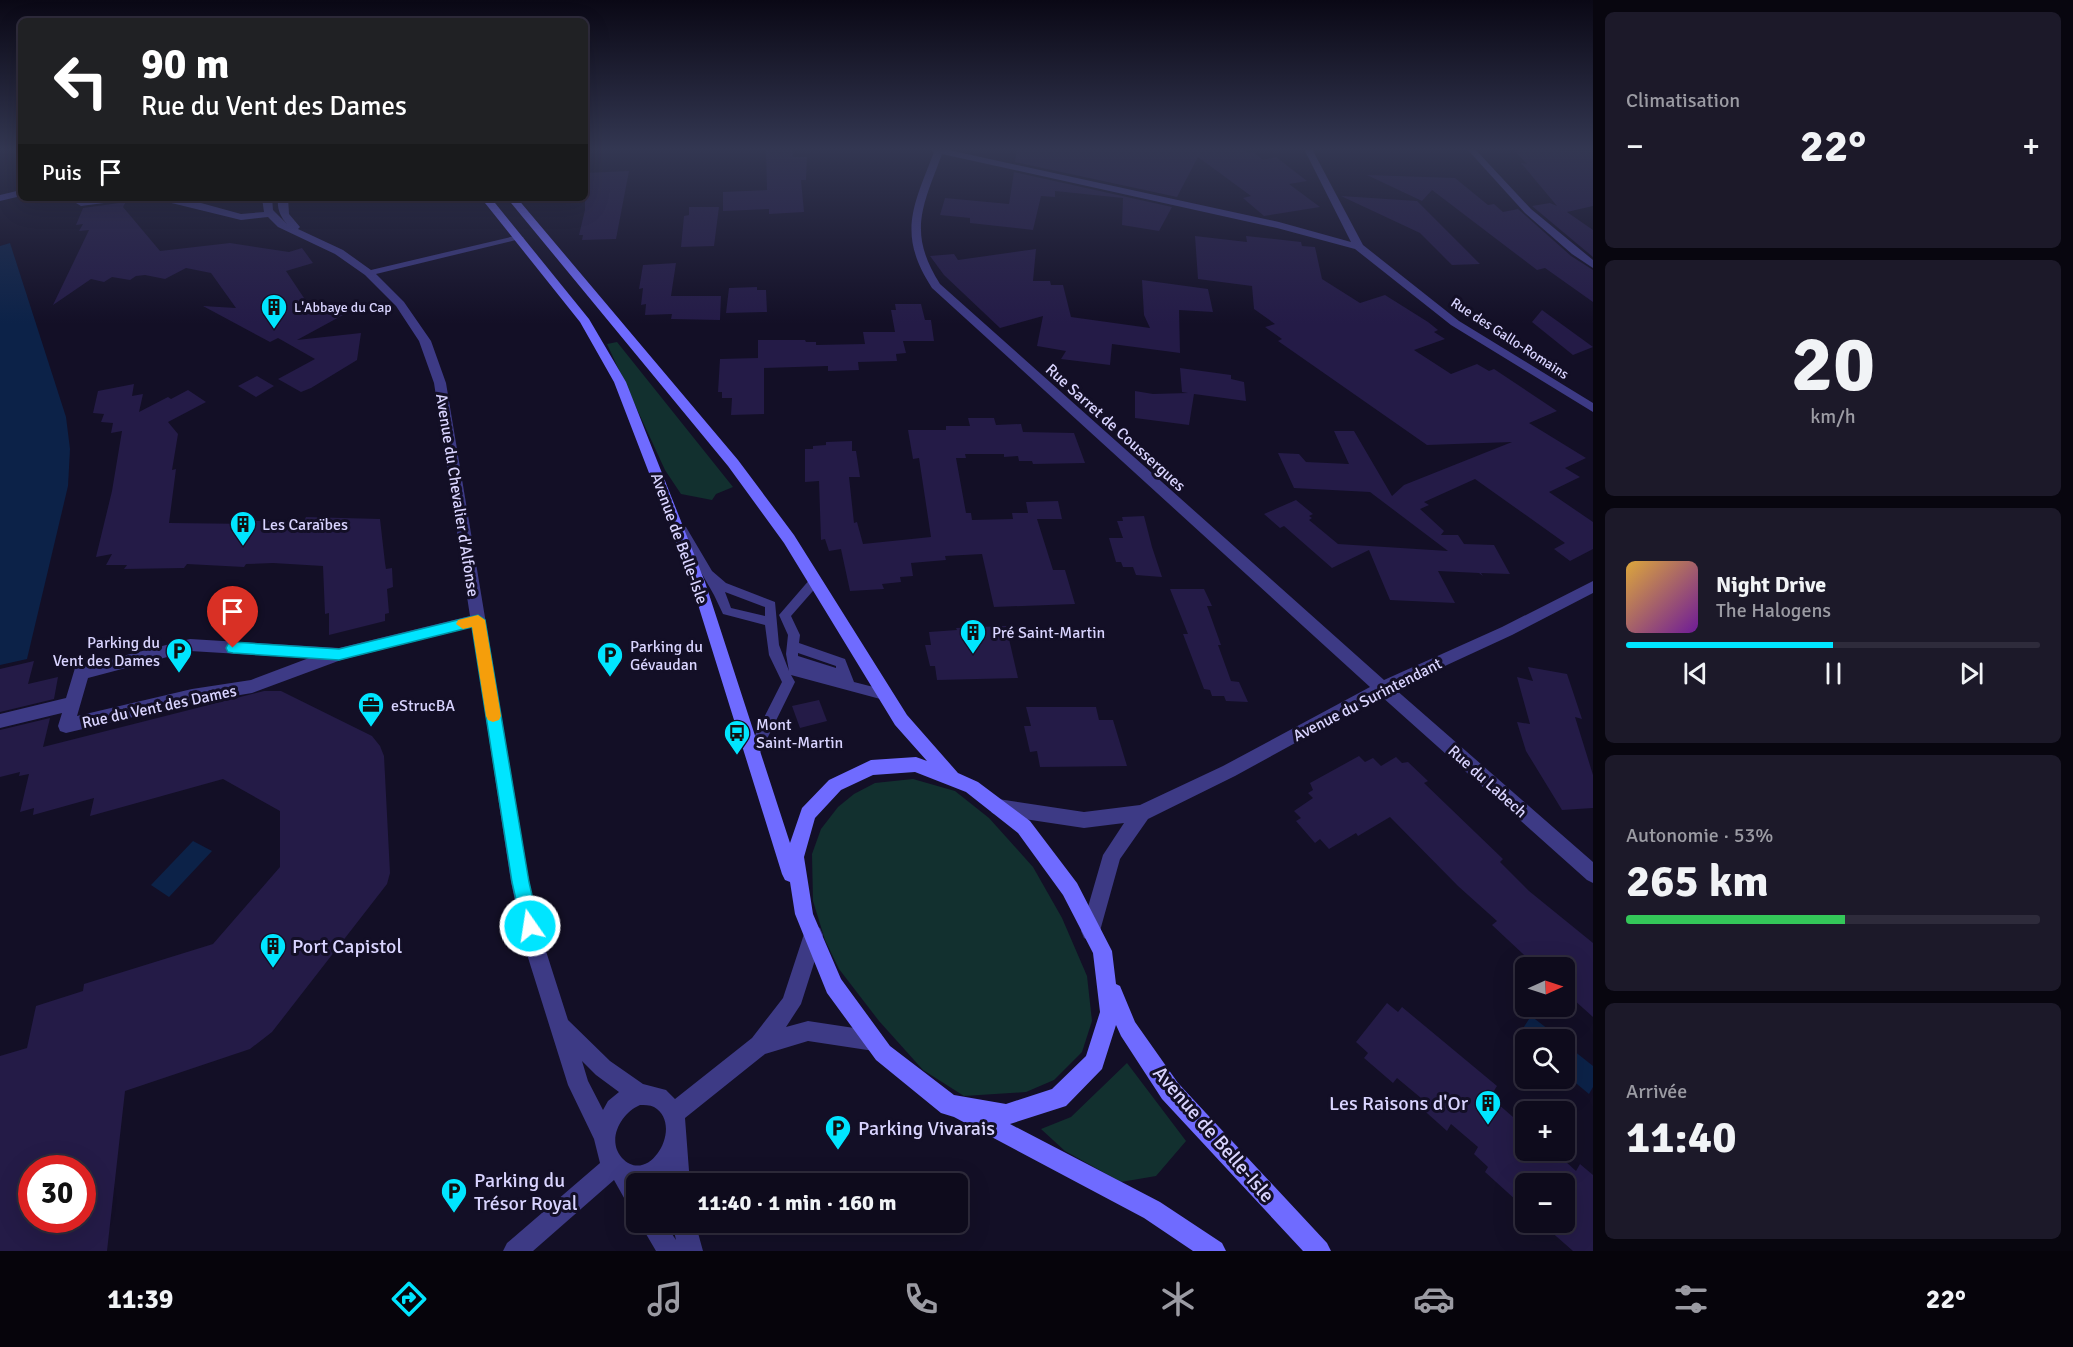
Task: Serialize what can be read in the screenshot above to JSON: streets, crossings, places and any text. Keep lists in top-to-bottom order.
{
  "streets": {
    "street": [
      "Rue des Gallo-Romains",
      "Rue Sarret de Coussergues",
      "Avenue du Chevalier d'Alfonse",
      "Avenue de Belle-Isle",
      "Avenue du Surintendant",
      "Rue du Vent des Dames",
      "Rue du Labech"
    ]
  },
  "crossings": [
    ["Rue Sarret de Coussergues", "Avenue du Surintendant"],
    ["Rue Sarret de Coussergues", "Rue du Labech"],
    ["Avenue du Chevalier d'Alfonse", "Rue du Vent des Dames"],
    ["Avenue du Surintendant", "Rue du Labech"]
  ],
  "places": {
    "building": [
      "L'Abbaye du Cap",
      "Les Caraïbes",
      "Pré Saint-Martin",
      "Port Capistol",
      "Les Raisons d'Or"
    ],
    "parking": [
      "Parking du Vent des Dames",
      "Parking du Gévaudan",
      "Parking Vivarais",
      "Parking du Trésor Royal"
    ],
    "office": ["eStrucBA"],
    "bus stop": ["Mont Saint-Martin"]
  },
  "north": "right",
  "page": {
    "tile": [
      "Climatisation",
      ["20", "km/h"],
      ["Autonomie · 53%", "265 km"],
      ["Arrivée", "11:40"]
    ],
    "turn": ["90 m", "Rue du Vent des Dames"],
    "heat": ["−", "22°", "+"],
    "then": "Puis",
    "song": ["Night Drive", "The Halogens"],
    "map_buttons": ["+", "−"],
    "limit": "30",
    "trip": "11:40 · 1 min · 160 m",
    "tabs": ["11:39", "22°"]
  }
}
